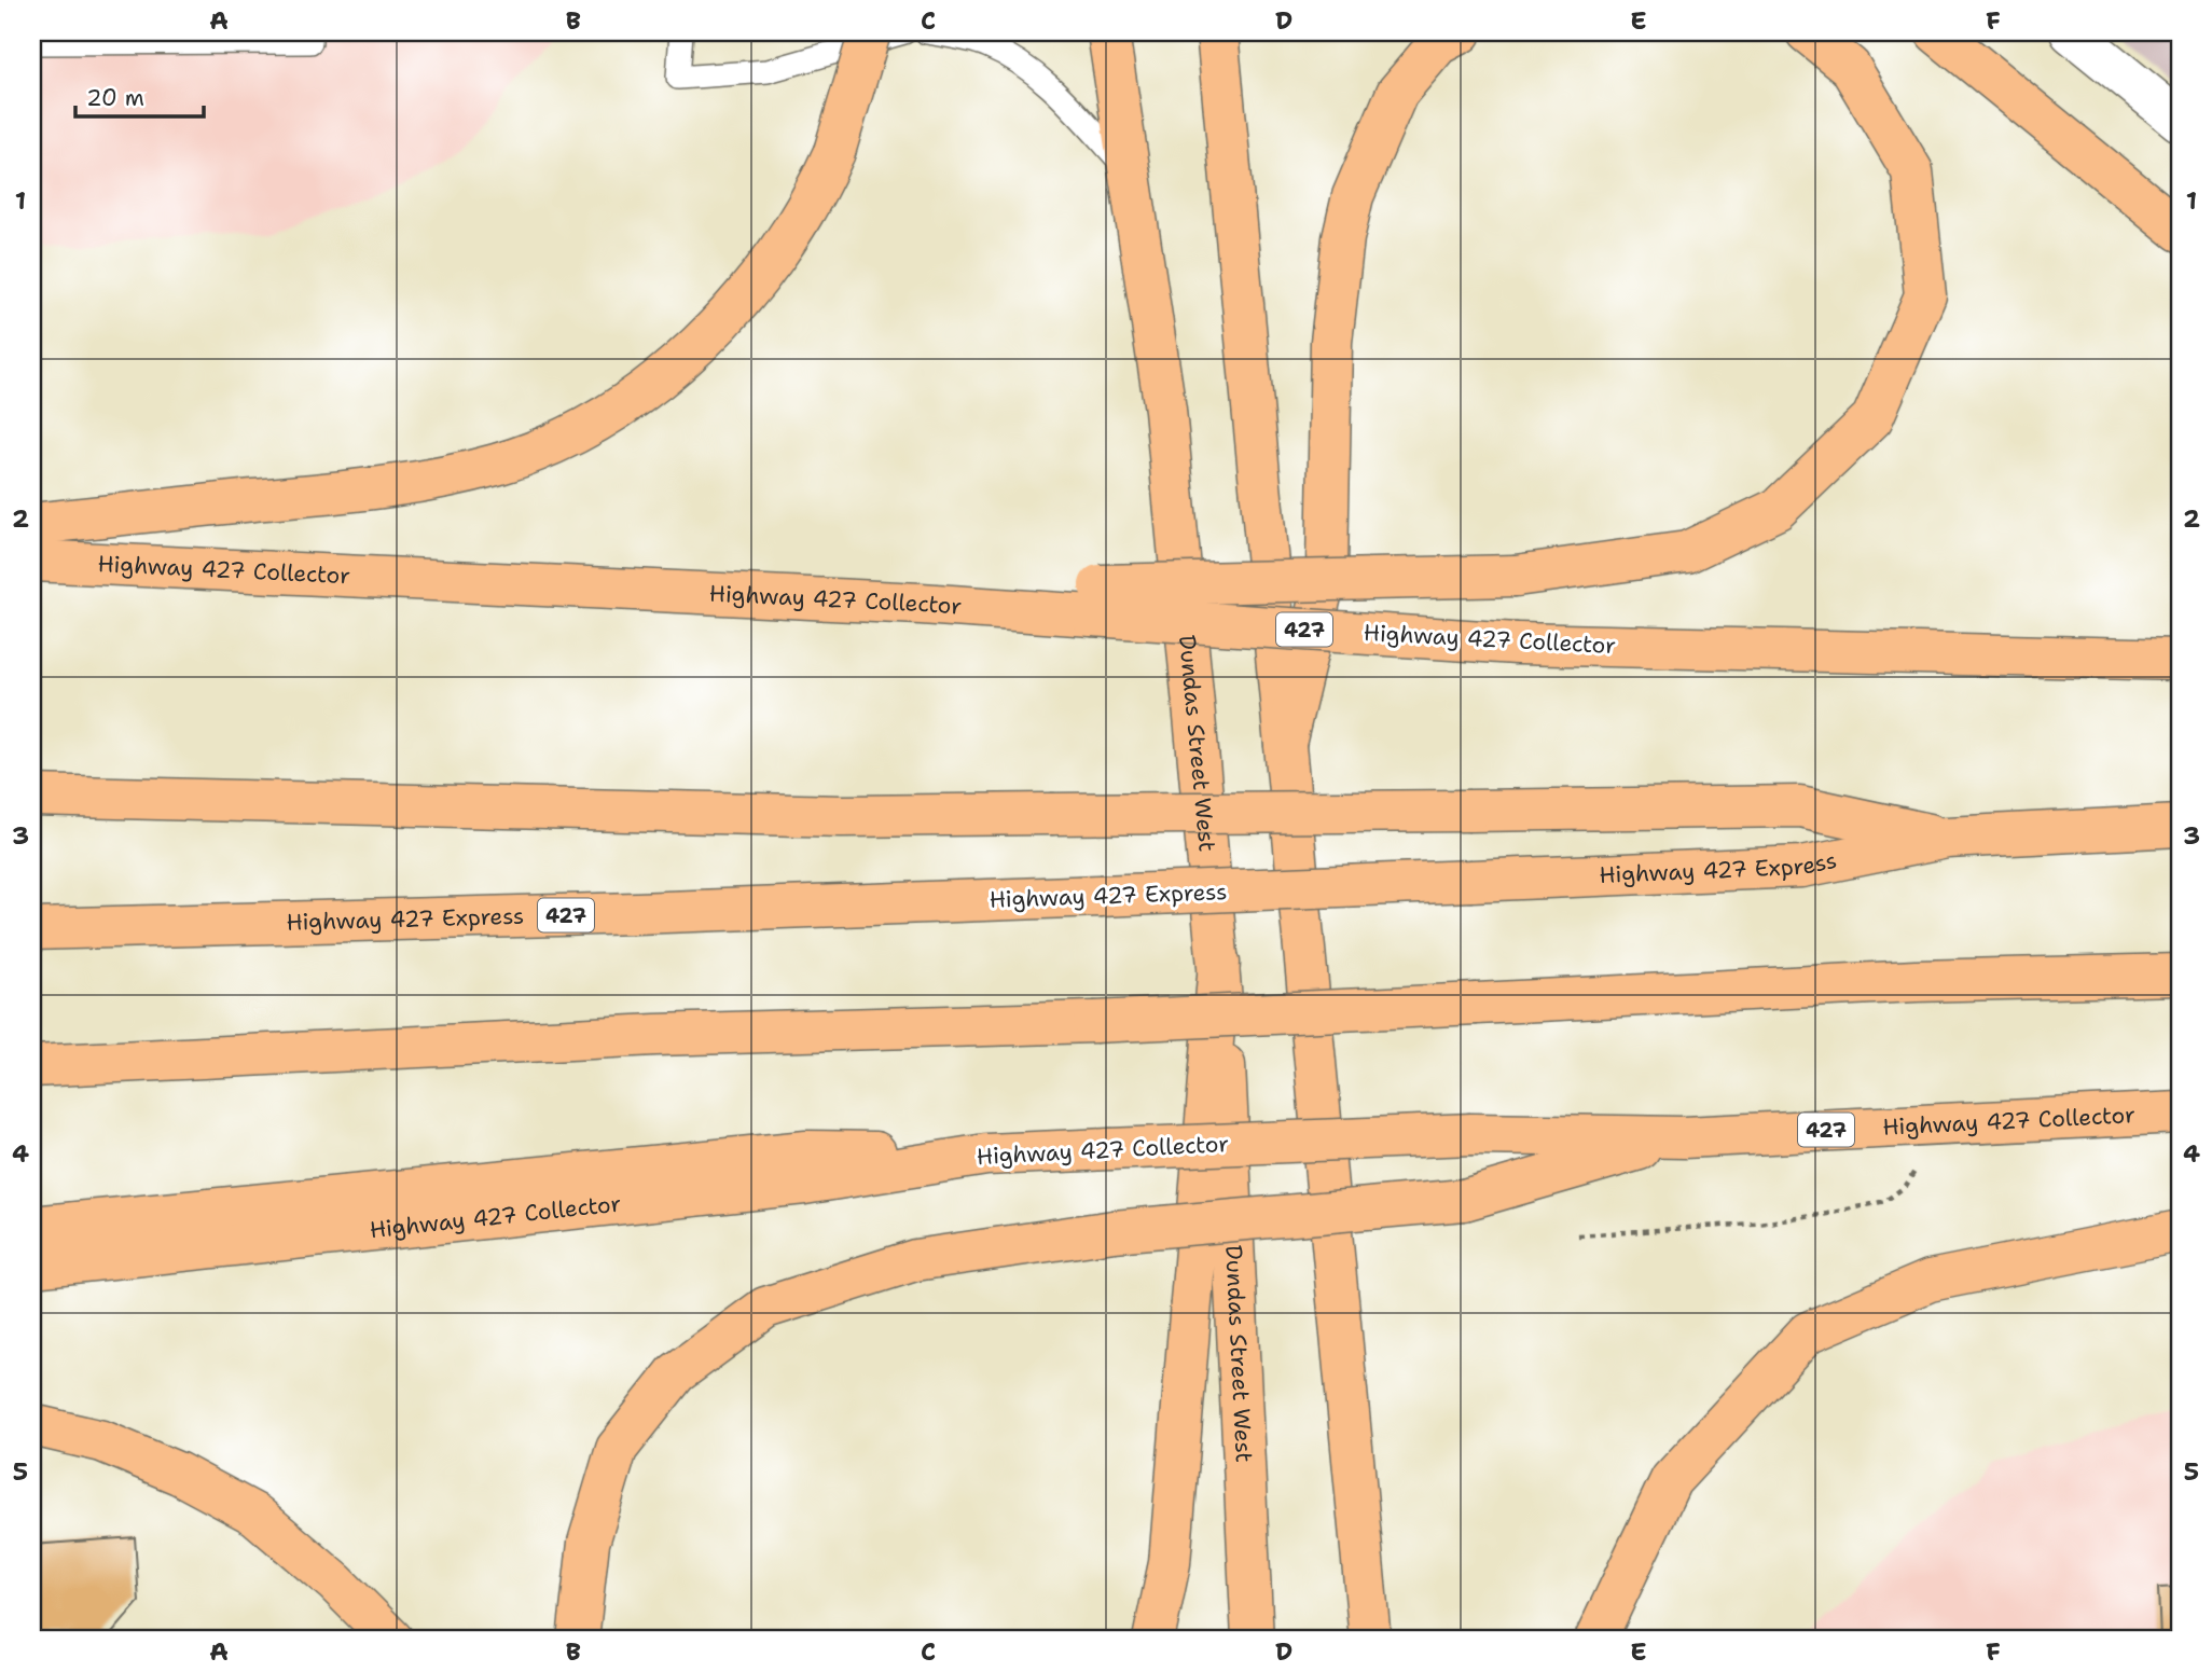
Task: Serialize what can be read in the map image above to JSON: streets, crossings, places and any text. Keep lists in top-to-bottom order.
{
  "streets": {
    "main road": [
      "Highway 427 Collector",
      "427",
      "Dundas Street West",
      "Highway 427 Express"
    ]
  },
  "scale_bar": "20 m",
  "grid": {
    "columns": [
      "A",
      "B",
      "C",
      "D",
      "E",
      "F"
    ],
    "rows": [
      "1",
      "2",
      "3",
      "4",
      "5"
    ]
  }
}
